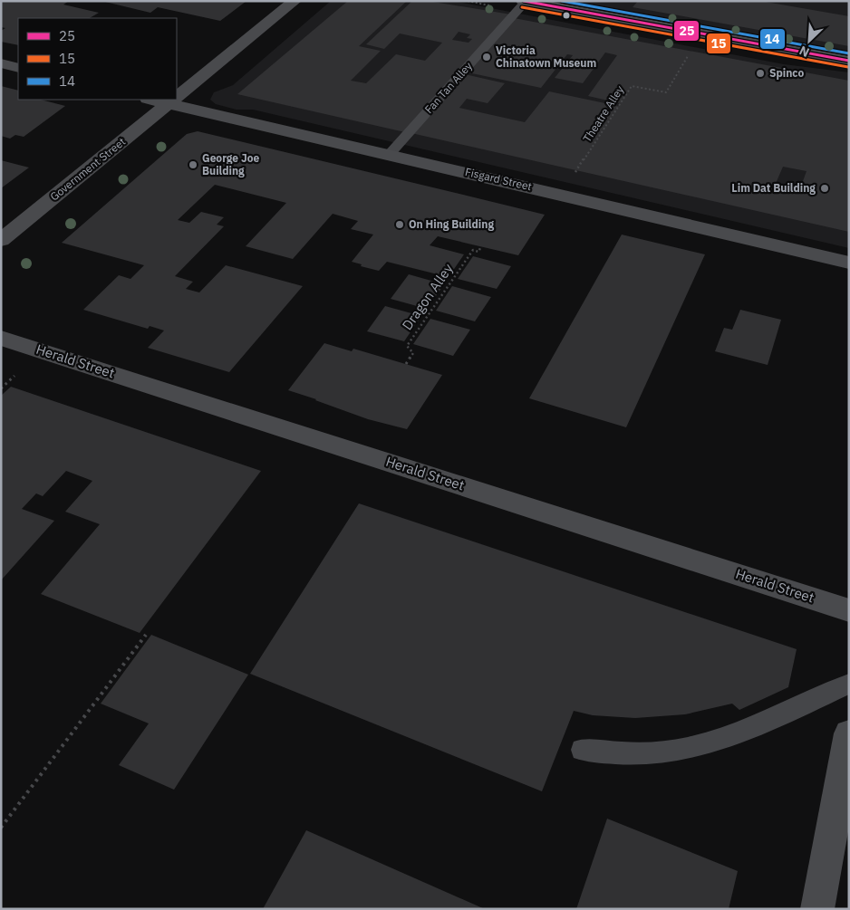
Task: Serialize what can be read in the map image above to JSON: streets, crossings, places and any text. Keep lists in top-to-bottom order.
{
  "streets": {
    "street": ["Government Street", "Fisgard Street", "Herald Street"],
    "lane": ["Fan Tan Alley"],
    "path": ["Theatre Alley", "Dragon Alley"]
  },
  "crossings": [
    ["Fan Tan Alley", "Fisgard Street"],
    ["Government Street", "Fisgard Street"]
  ],
  "places": [
    "Victoria Chinatown Museum",
    "Spinco",
    "George Joe Building",
    "Lim Dat Building",
    "On Hing Building"
  ],
  "lines": ["transit line 25", "transit line 14", "transit line 15"],
  "legend": ["25", "15", "14"],
  "north": "bottom left"
}
